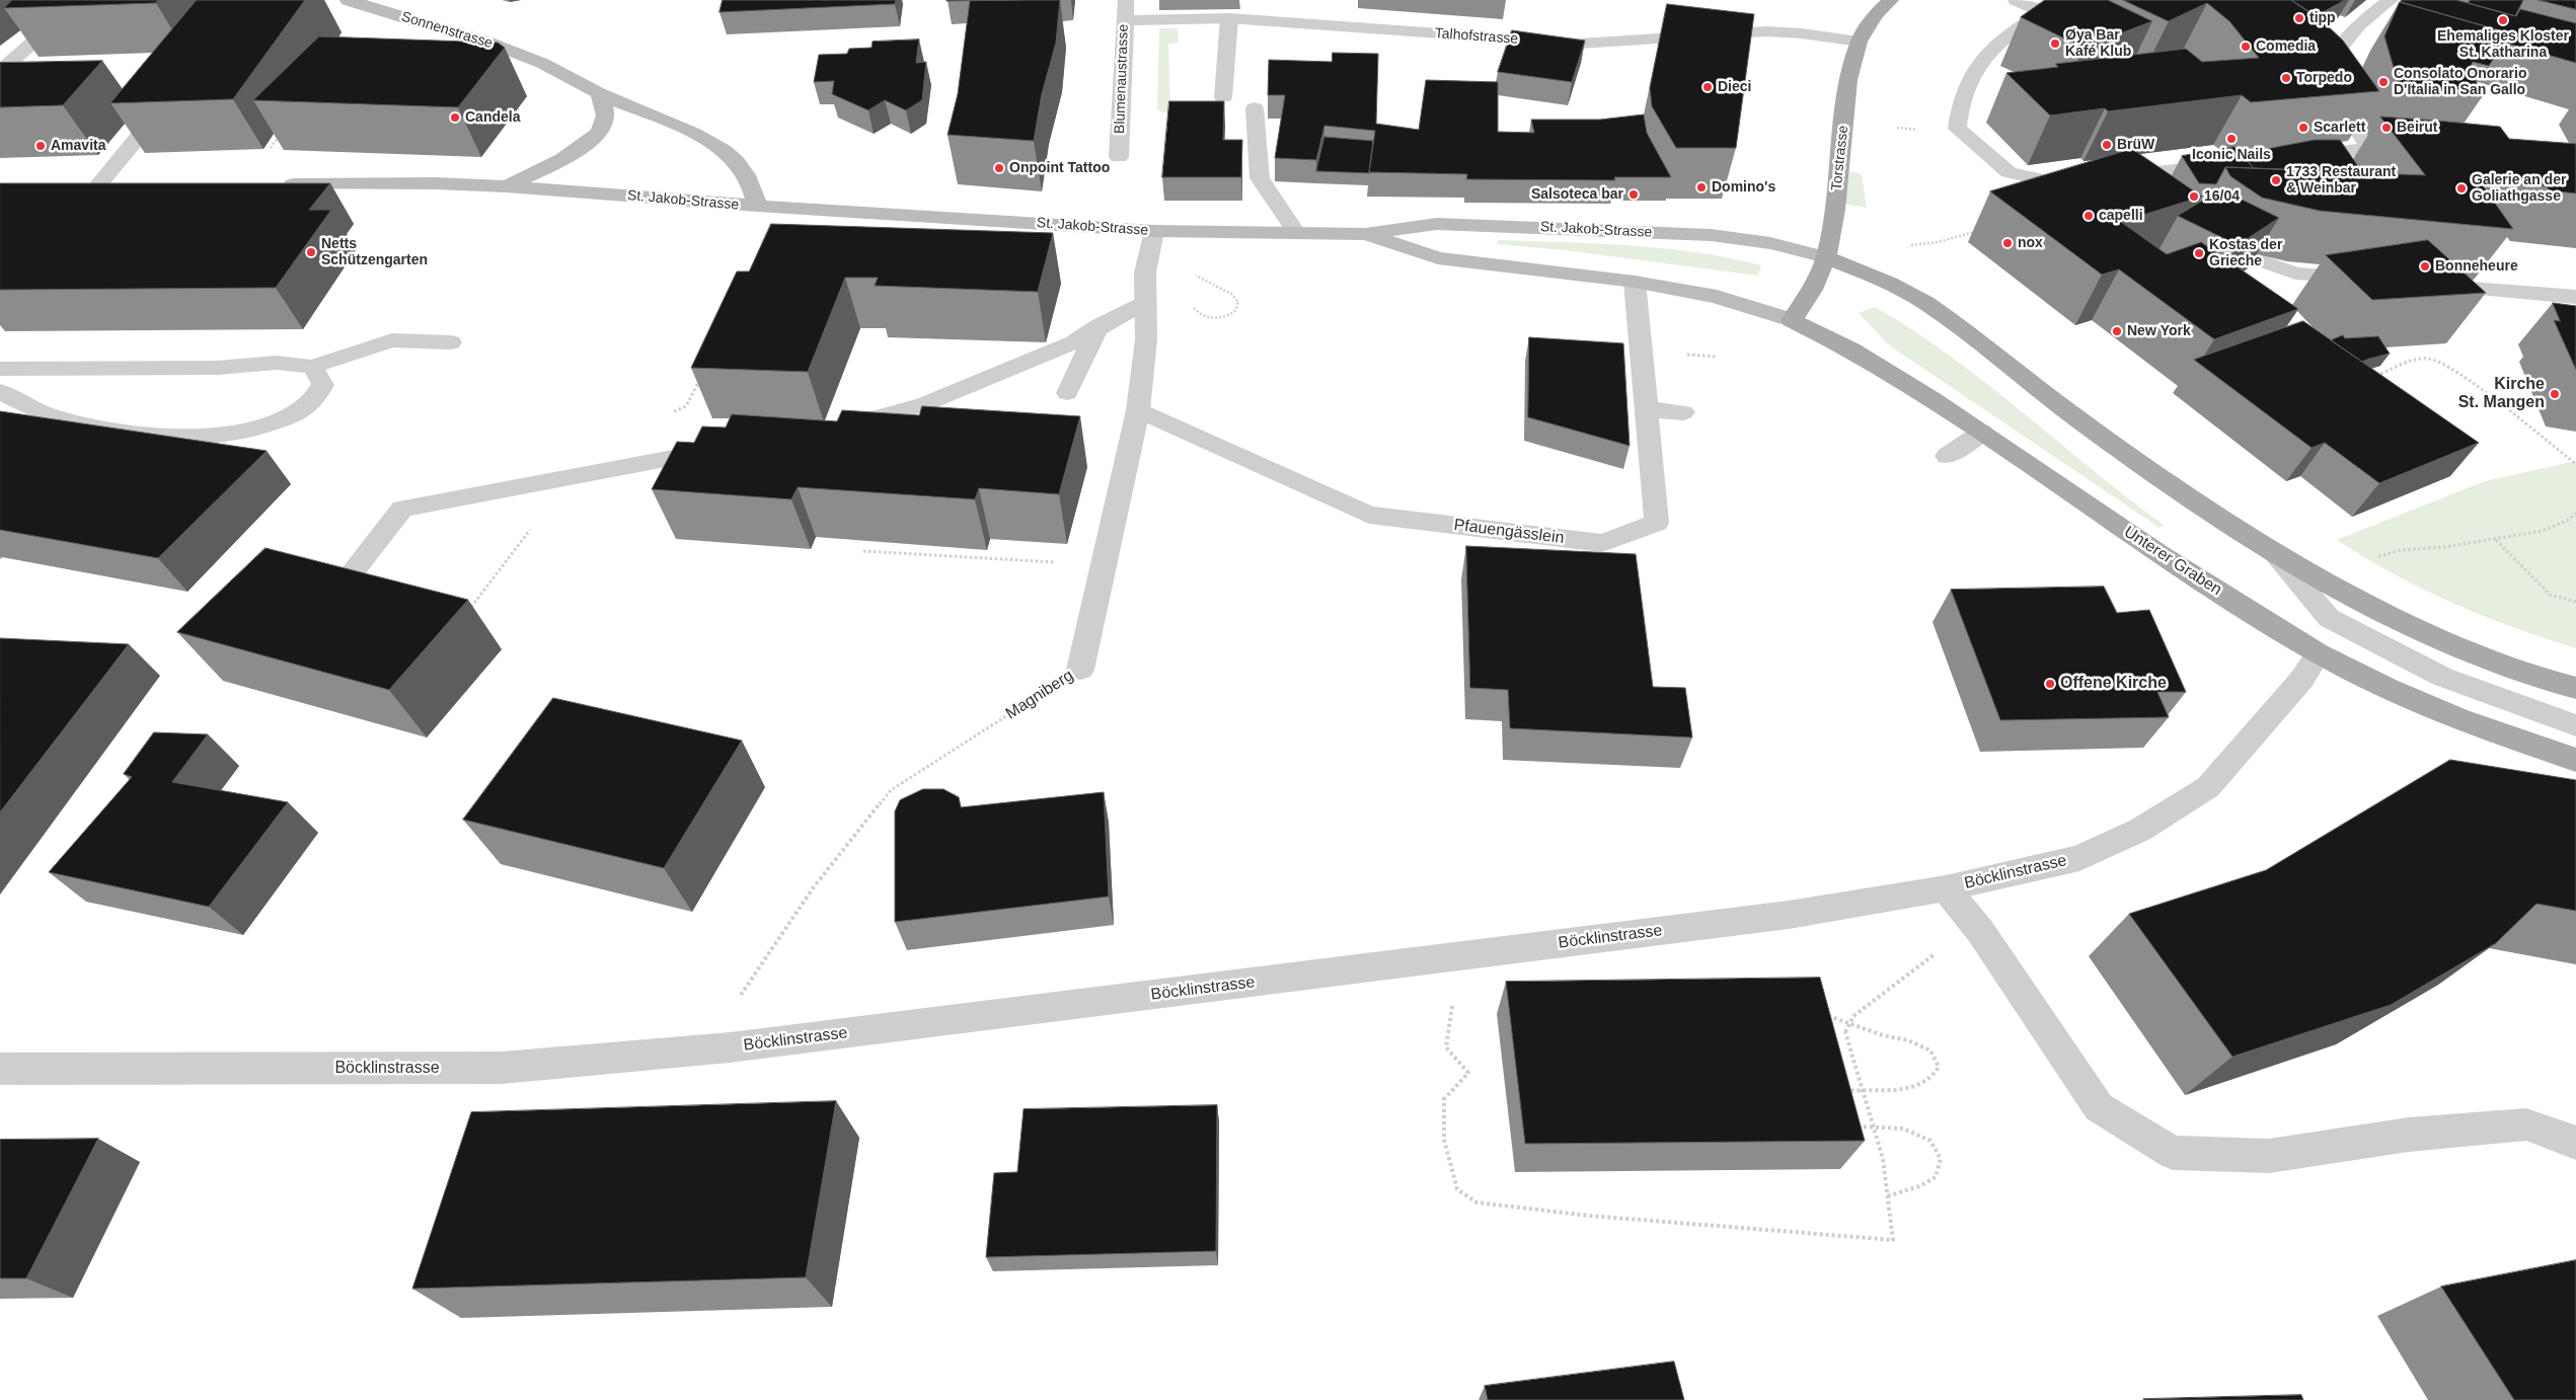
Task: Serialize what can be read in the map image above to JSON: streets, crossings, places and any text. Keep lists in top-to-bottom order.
{
  "streets": {
    "main road": [
      "Sonnenstrasse",
      "Torstrasse",
      "St. Jakob-Strasse",
      "Unterer Graben"
    ],
    "street": [
      "Talhofstrasse",
      "Blumenaustrasse",
      "Pfauengässlein",
      "Magniberg",
      "Böcklinstrasse"
    ]
  },
  "crossings": [
    ["Sonnenstrasse", "St. Jakob-Strasse"],
    ["Talhofstrasse", "Blumenaustrasse"],
    ["Talhofstrasse", "Torstrasse"],
    ["Torstrasse", "St. Jakob-Strasse"],
    ["Torstrasse", "Unterer Graben"],
    ["St. Jakob-Strasse", "Pfauengässlein"],
    ["St. Jakob-Strasse", "Unterer Graben"],
    ["St. Jakob-Strasse", "Magniberg"],
    ["Pfauengässlein", "Magniberg"],
    ["Unterer Graben", "Böcklinstrasse"]
  ],
  "places": [
    "tipp",
    "Ehemaliges Kloster St. Katharina",
    "Øya Bar Kafé Klub",
    "Comedia",
    "Torpedo",
    "Consolato Onorario D'Italia in San Gallo",
    "Dieci",
    "Candela",
    "Scarlett",
    "Beirut",
    "Iconic Nails",
    "BrüW",
    "Amavita",
    "Onpoint Tattoo",
    "1733 Restaurant & Weinbar",
    "Domino's",
    "Galerie an der Goliathgasse",
    "Salsoteca bar",
    "16/04",
    "capelli",
    "nox",
    "Netts Schützengarten",
    "Kostas der Grieche",
    "Bonneheure",
    "New York",
    "Kirche St. Mangen",
    "Offene Kirche"
  ]
}
